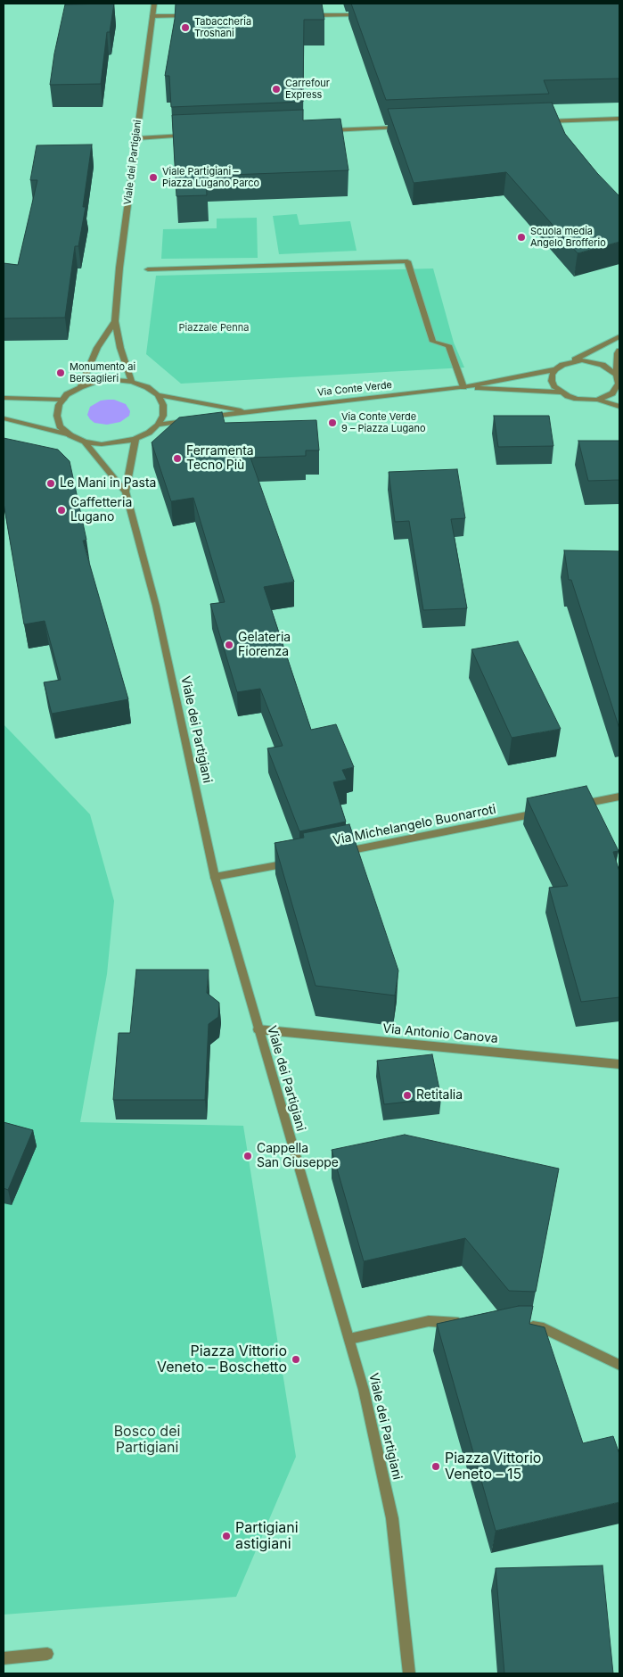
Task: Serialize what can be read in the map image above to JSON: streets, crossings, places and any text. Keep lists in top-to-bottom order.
{
  "streets": {
    "street": [
      "Viale dei Partigiani",
      "Via Conte Verde",
      "Via Michelangelo Buonarroti",
      "Via Antonio Canova"
    ]
  },
  "crossings": [
    ["Viale dei Partigiani", "Via Conte Verde"],
    ["Viale dei Partigiani", "Via Antonio Canova"]
  ],
  "parks": ["Piazzale Penna", "Bosco dei Partigiani"],
  "places": [
    "Tabaccheria Troshani",
    "Carrefour Express",
    "Viale Partigiani – Piazza Lugano Parco",
    "Scuola media Angelo Brofferio",
    "Monumento ai Bersaglieri",
    "Via Conte Verde 9 – Piazza Lugano",
    "Ferramenta Tecno Più",
    "Le Mani in Pasta",
    "Caffetteria Lugano",
    "Gelateria Fiorenza",
    "Retitalia",
    "Cappella San Giuseppe",
    "Piazza Vittorio Veneto – Boschetto",
    "Piazza Vittorio Veneto – 15",
    "Partigiani astigiani"
  ]
}
